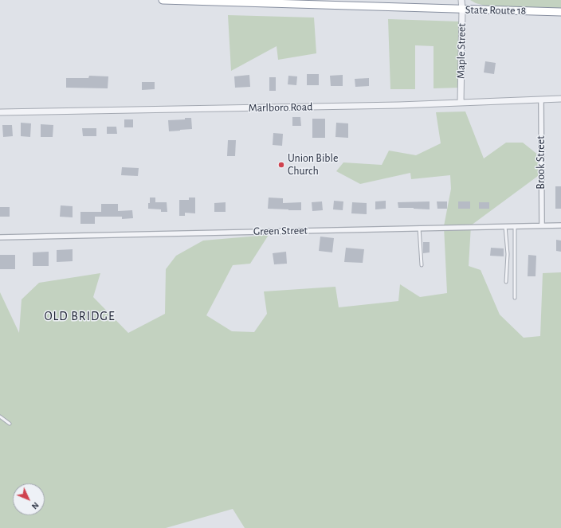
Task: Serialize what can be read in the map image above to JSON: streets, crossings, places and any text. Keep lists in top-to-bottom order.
{
  "streets": {
    "highway": ["State Route 18"],
    "street": [
      "Maple Street",
      "Marlboro Road",
      "Brook Street",
      "Green Street"
    ]
  },
  "crossings": [
    ["State Route 18", "Maple Street"],
    ["Maple Street", "Marlboro Road"],
    ["Marlboro Road", "Brook Street"],
    ["Brook Street", "Green Street"]
  ],
  "districts": ["OLD BRIDGE"],
  "places": ["Union Bible Church"],
  "north": "bottom right"
}
